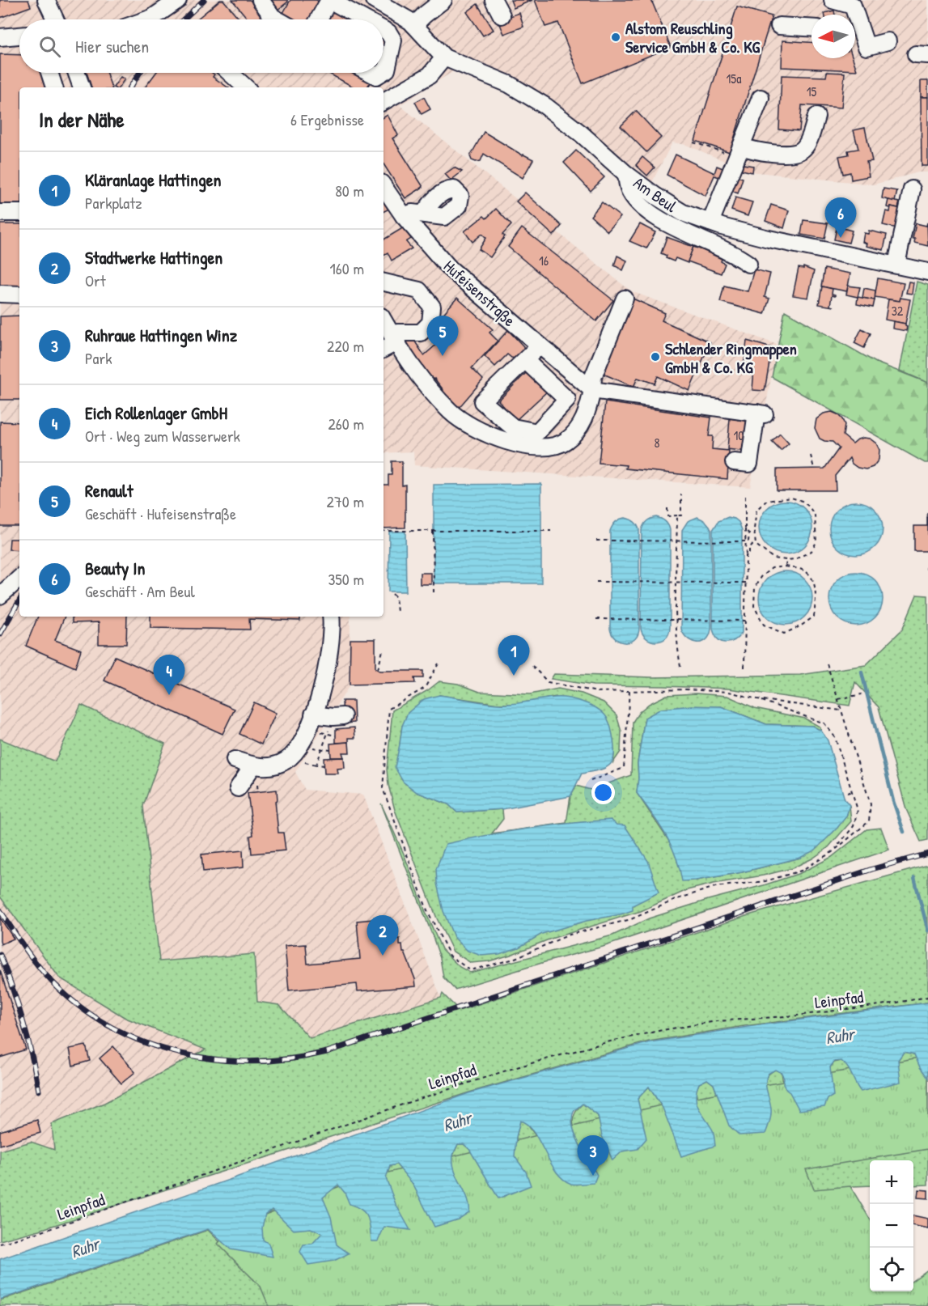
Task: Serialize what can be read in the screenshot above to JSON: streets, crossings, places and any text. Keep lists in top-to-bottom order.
{
  "streets": {
    "street": ["Am Beul", "Hufeisenstraße"],
    "path": ["Leinpfad"]
  },
  "water": ["Ruhr"],
  "places": ["Alstom Reuschling Service GmbH & Co. KG", "Schlender Ringmappen GmbH & Co. KG"],
  "house_numbers": [
    "15a",
    "15",
    "16",
    "32",
    "10",
    "8"
  ],
  "north": "left",
  "page": {
    "search": "Hier suchen",
    "heading": ["In der Nähe", "6 Ergebnisse"],
    "list": [
      {
        "mark": "1",
        "name": "Kläranlage Hattingen",
        "note": "Parkplatz",
        "value": "80 m"
      },
      {
        "mark": "2",
        "name": "Stadtwerke Hattingen",
        "note": "Ort",
        "value": "160 m"
      },
      {
        "mark": "3",
        "name": "Ruhraue Hattingen Winz",
        "note": "Park",
        "value": "220 m"
      },
      {
        "mark": "4",
        "name": "Eich Rollenlager GmbH",
        "note": "Ort · Weg zum Wasserwerk",
        "value": "260 m"
      },
      {
        "mark": "5",
        "name": "Renault",
        "note": "Geschäft · Hufeisenstraße",
        "value": "270 m"
      },
      {
        "mark": "6",
        "name": "Beauty In",
        "note": "Geschäft · Am Beul",
        "value": "350 m"
      }
    ],
    "pins": [
      "6",
      "5",
      "1",
      "4",
      "2",
      "3"
    ],
    "map_buttons": ["+", "−"]
  }
}
